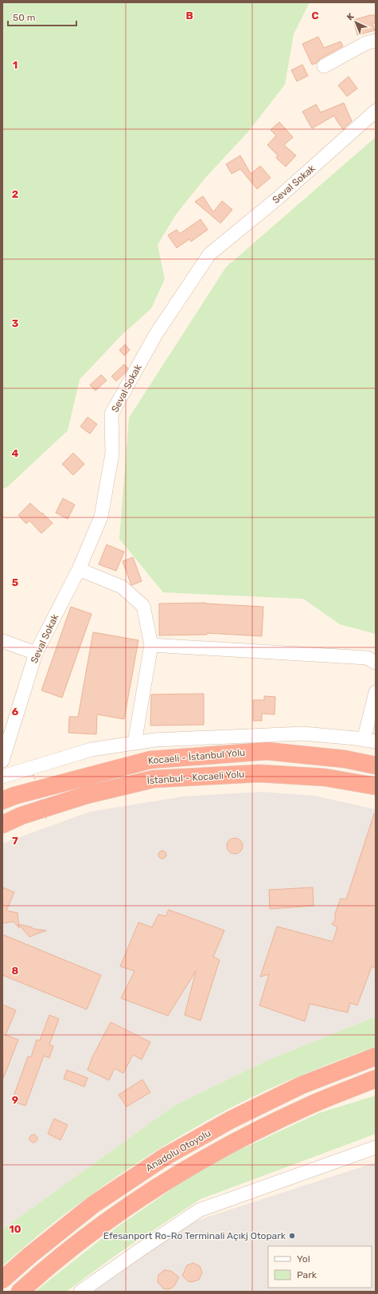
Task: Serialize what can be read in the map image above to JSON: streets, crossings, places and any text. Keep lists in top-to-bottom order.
{
  "streets": {
    "highway": ["Kocaeli - İstanbul Yolu", "İstanbul - Kocaeli Yolu", "Anadolu Otoyolu"],
    "street": ["Seval Sokak"]
  },
  "places": ["Efesanport Ro-Ro Terminali Açıkj Otopark"],
  "legend": ["Yol", "Park"],
  "scale_bar": "50 m",
  "north": "top left",
  "grid": {
    "columns": ["B", "C"],
    "rows": [
      "1",
      "2",
      "3",
      "4",
      "5",
      "6",
      "7",
      "8",
      "9",
      "10"
    ]
  }
}
